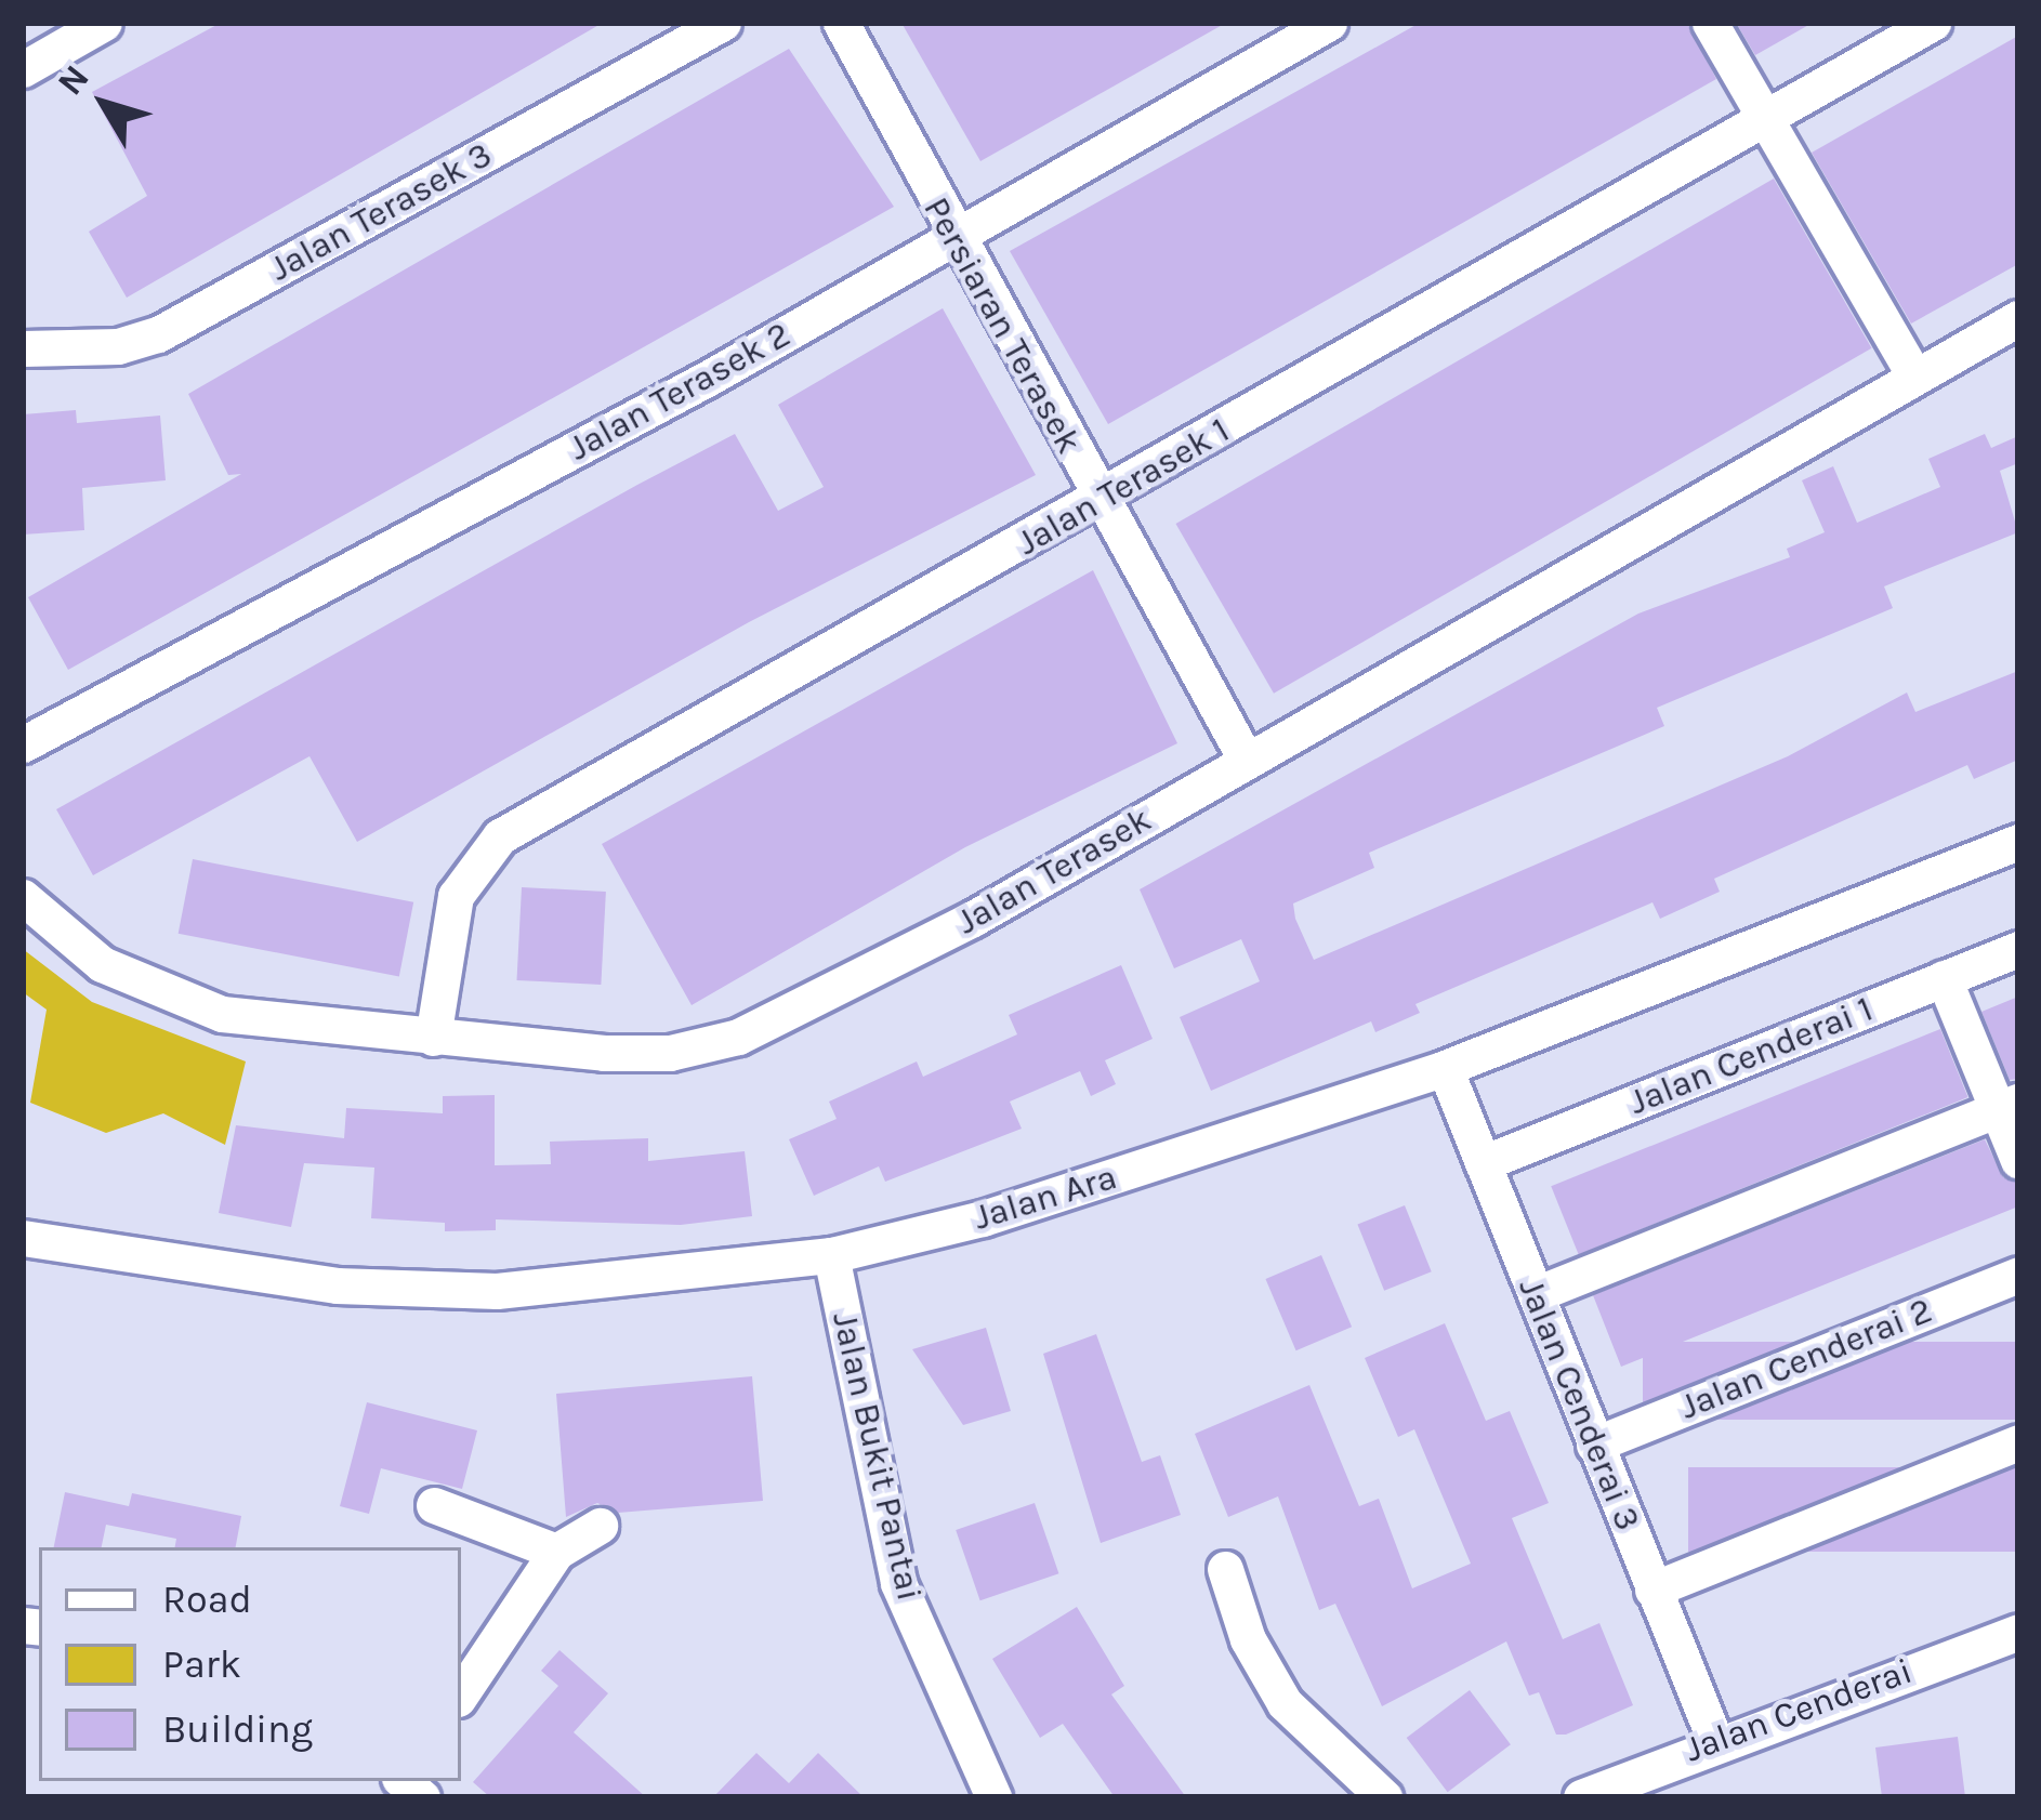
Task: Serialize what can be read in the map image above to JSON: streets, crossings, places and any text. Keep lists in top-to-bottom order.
{
  "streets": {
    "street": [
      "Jalan Terasek 3",
      "Persiaran Terasek",
      "Jalan Terasek 2",
      "Jalan Terasek 1",
      "Jalan Terasek",
      "Jalan Cenderai 1",
      "Jalan Ara",
      "Jalan Cenderai 2",
      "Jalan Cenderai 3",
      "Jalan Bukit Pantai",
      "Jalan Cenderai"
    ]
  },
  "crossings": [
    ["Persiaran Terasek", "Jalan Terasek 2"],
    ["Persiaran Terasek", "Jalan Terasek 1"],
    ["Persiaran Terasek", "Jalan Terasek"],
    ["Jalan Terasek 1", "Jalan Terasek"],
    ["Jalan Cenderai 1", "Jalan Cenderai 3"],
    ["Jalan Ara", "Jalan Cenderai 3"],
    ["Jalan Ara", "Jalan Bukit Pantai"],
    ["Jalan Cenderai 2", "Jalan Cenderai 3"],
    ["Jalan Cenderai 3", "Jalan Cenderai"]
  ],
  "legend": ["Road", "Park", "Building"],
  "north": "top left"
}
